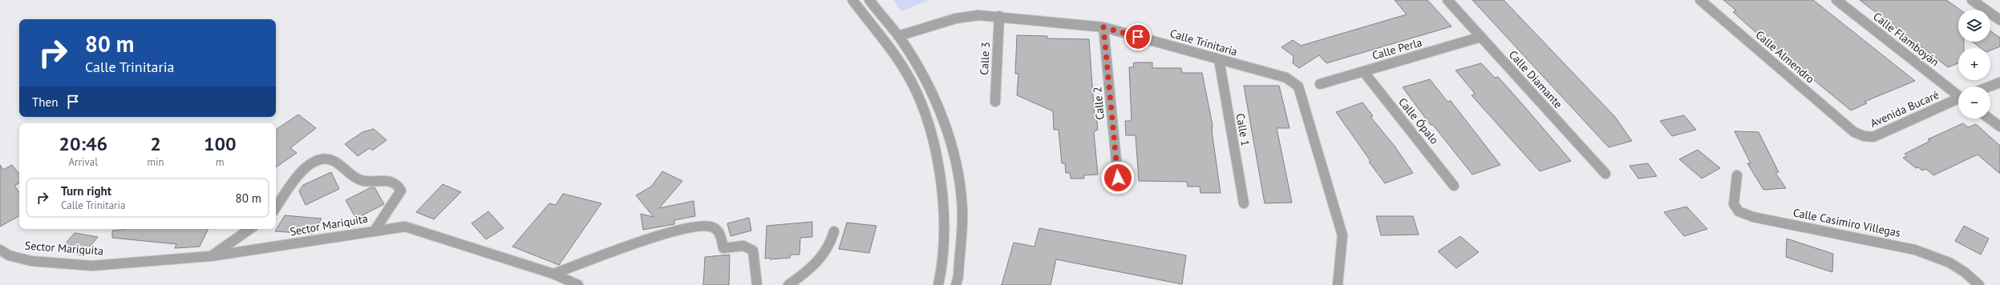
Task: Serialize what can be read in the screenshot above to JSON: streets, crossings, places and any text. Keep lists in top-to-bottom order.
{
  "streets": {
    "street": [
      "Calle Flamboyán",
      "Calle Trinitaria",
      "Calle Perla",
      "Calle Almendro",
      "Calle 3",
      "Calle Diamante",
      "Calle 2",
      "Avenida Bucaré",
      "Calle Ópalo",
      "Calle 1",
      "Calle Casimiro Villegas",
      "Sector Mariquita"
    ]
  },
  "crossings": [
    ["Calle Trinitaria", "Calle 3"],
    ["Calle Trinitaria", "Calle 2"],
    ["Calle Trinitaria", "Calle 1"],
    ["Calle Perla", "Calle Diamante"],
    ["Calle Perla", "Calle Ópalo"],
    ["Calle Almendro", "Avenida Bucaré"]
  ],
  "page": {
    "map_buttons": ["+", "−"],
    "turn": ["80 m", "Calle Trinitaria"],
    "then": "Then",
    "eta": [
      "20:46",
      "Arrival",
      "2",
      "min",
      "100",
      "m"
    ],
    "list": [
      {
        "name": "Turn right",
        "note": "Calle Trinitaria",
        "value": "80 m"
      }
    ]
  }
}
